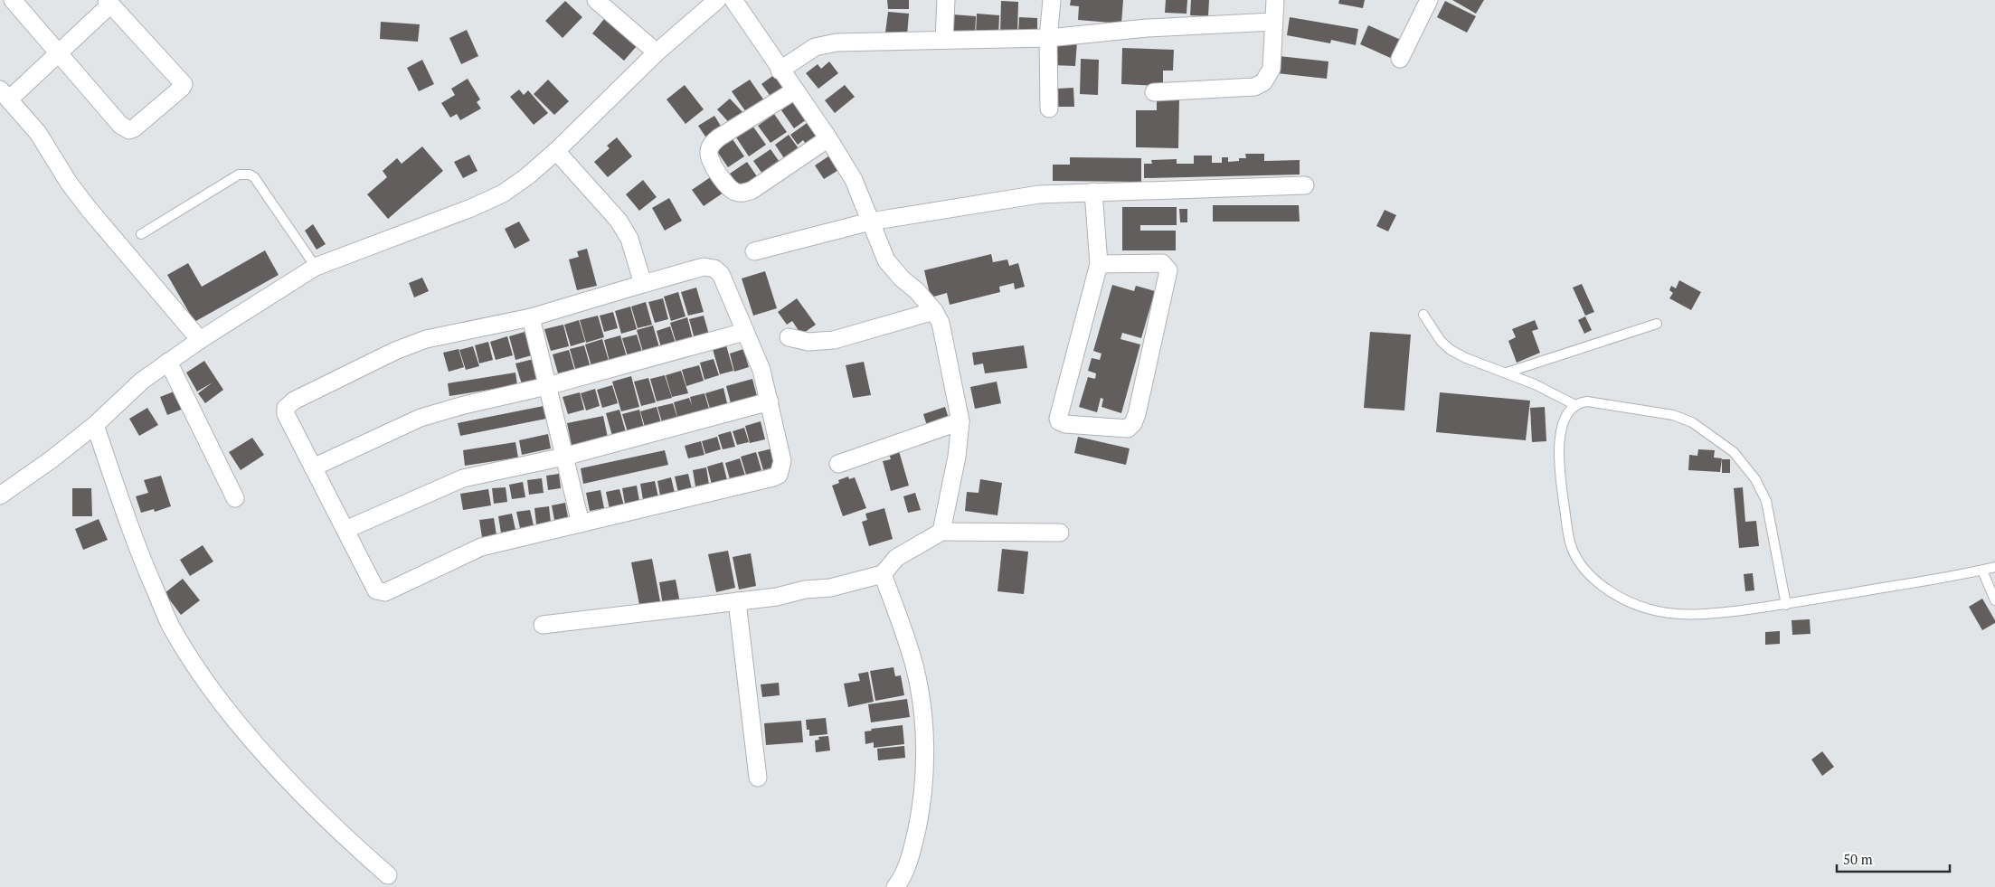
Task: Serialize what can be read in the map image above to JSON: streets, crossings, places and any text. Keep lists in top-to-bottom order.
{
  "scale_bar": "50 m"
}
